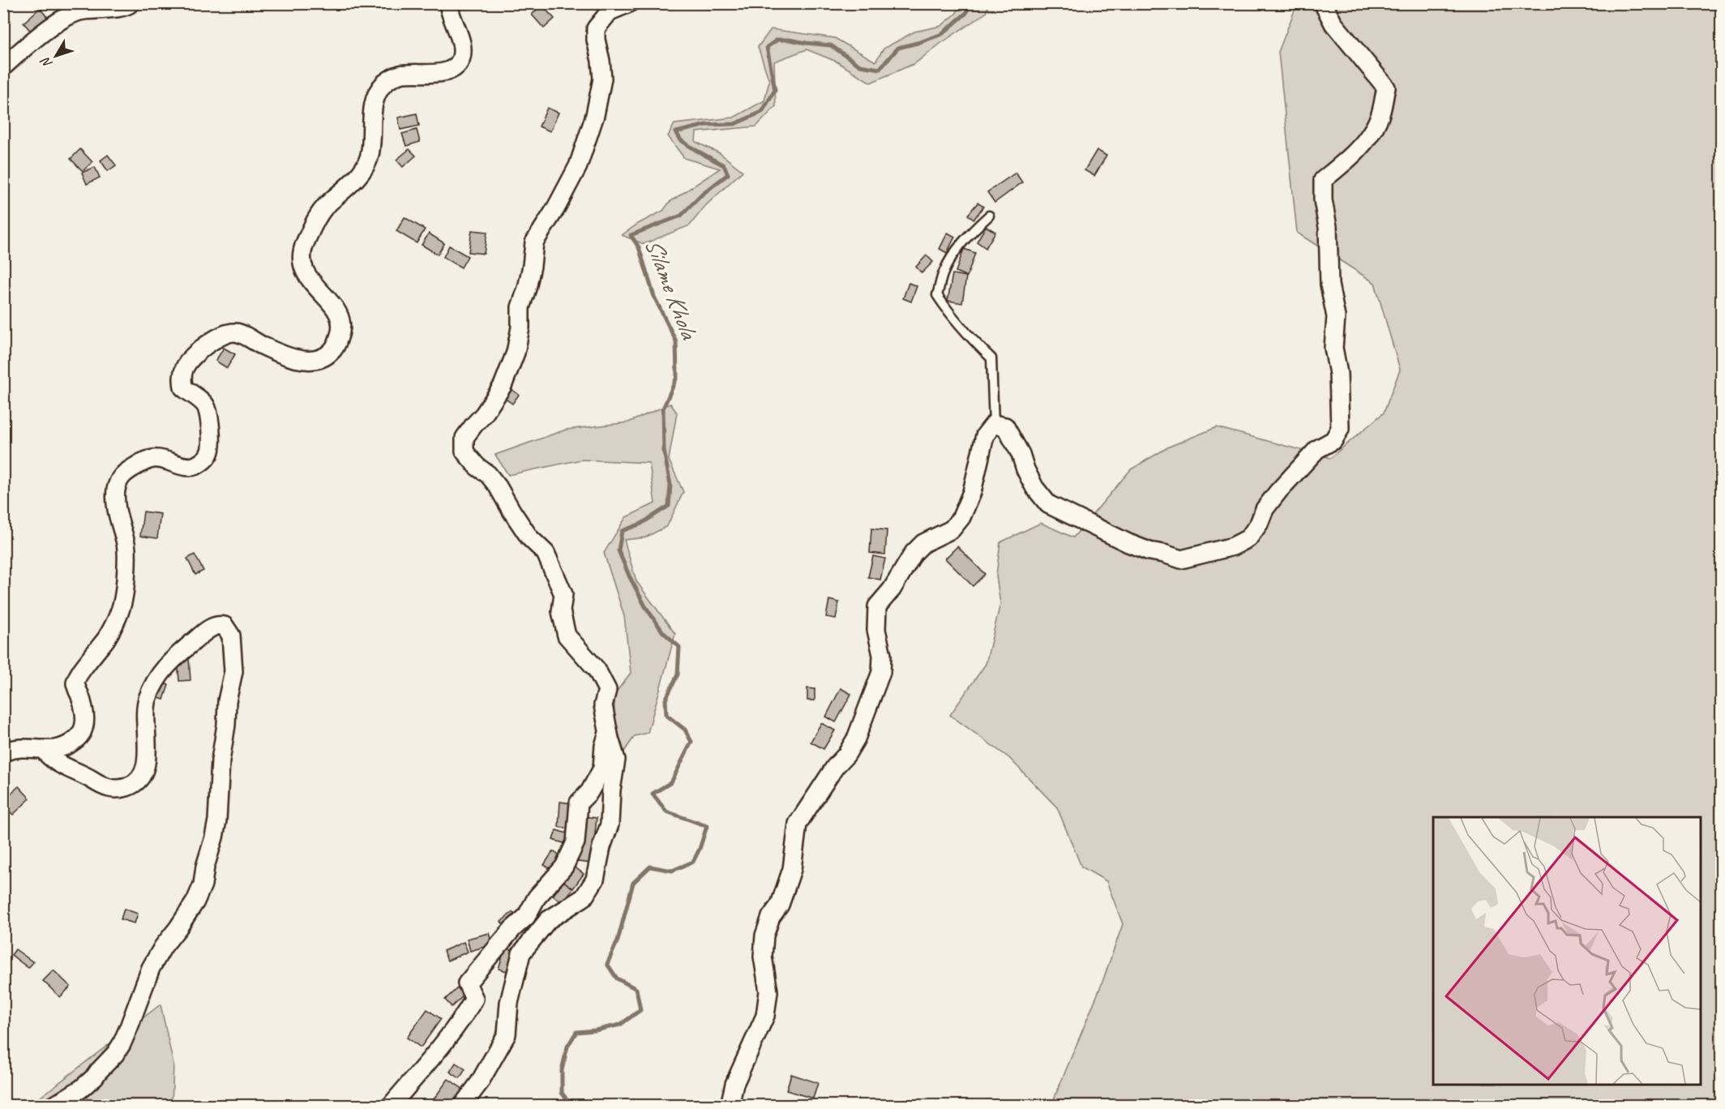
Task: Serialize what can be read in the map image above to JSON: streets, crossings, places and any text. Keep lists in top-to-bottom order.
{
  "water": ["Silame Khola"],
  "north": "bottom left"
}
